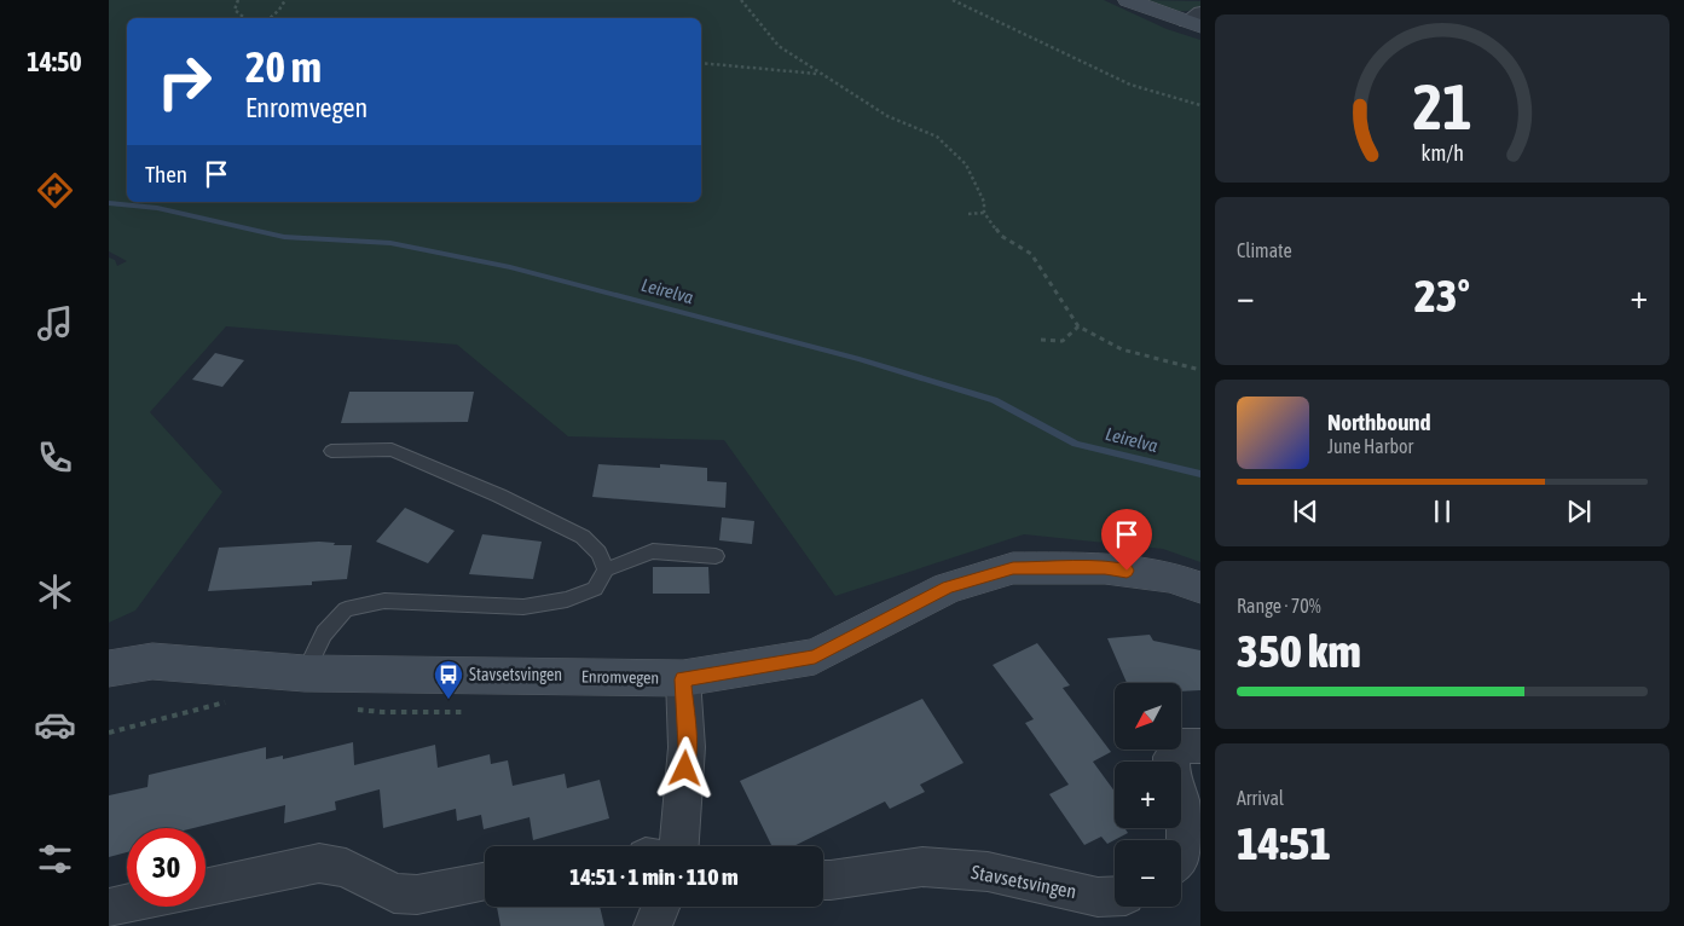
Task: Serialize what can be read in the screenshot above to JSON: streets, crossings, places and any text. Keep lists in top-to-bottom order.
{
  "streets": {
    "street": ["Enromvegen", "Stavsetsvingen"]
  },
  "water": ["Leirelva"],
  "places": {
    "bus stop": ["Stavsetsvingen"]
  },
  "north": "bottom left",
  "page": {
    "tabs": "14:50",
    "turn": ["20 m", "Enromvegen"],
    "then": "Then",
    "tile": [
      "Climate",
      ["Range · 70%", "350 km"],
      ["Arrival", "14:51"]
    ],
    "heat": ["−", "23°", "+"],
    "song": ["Northbound", "June Harbor"],
    "map_buttons": ["+", "−"],
    "limit": "30",
    "trip": "14:51 · 1 min · 110 m",
    "gauge": ["21", "km/h"]
  }
}
